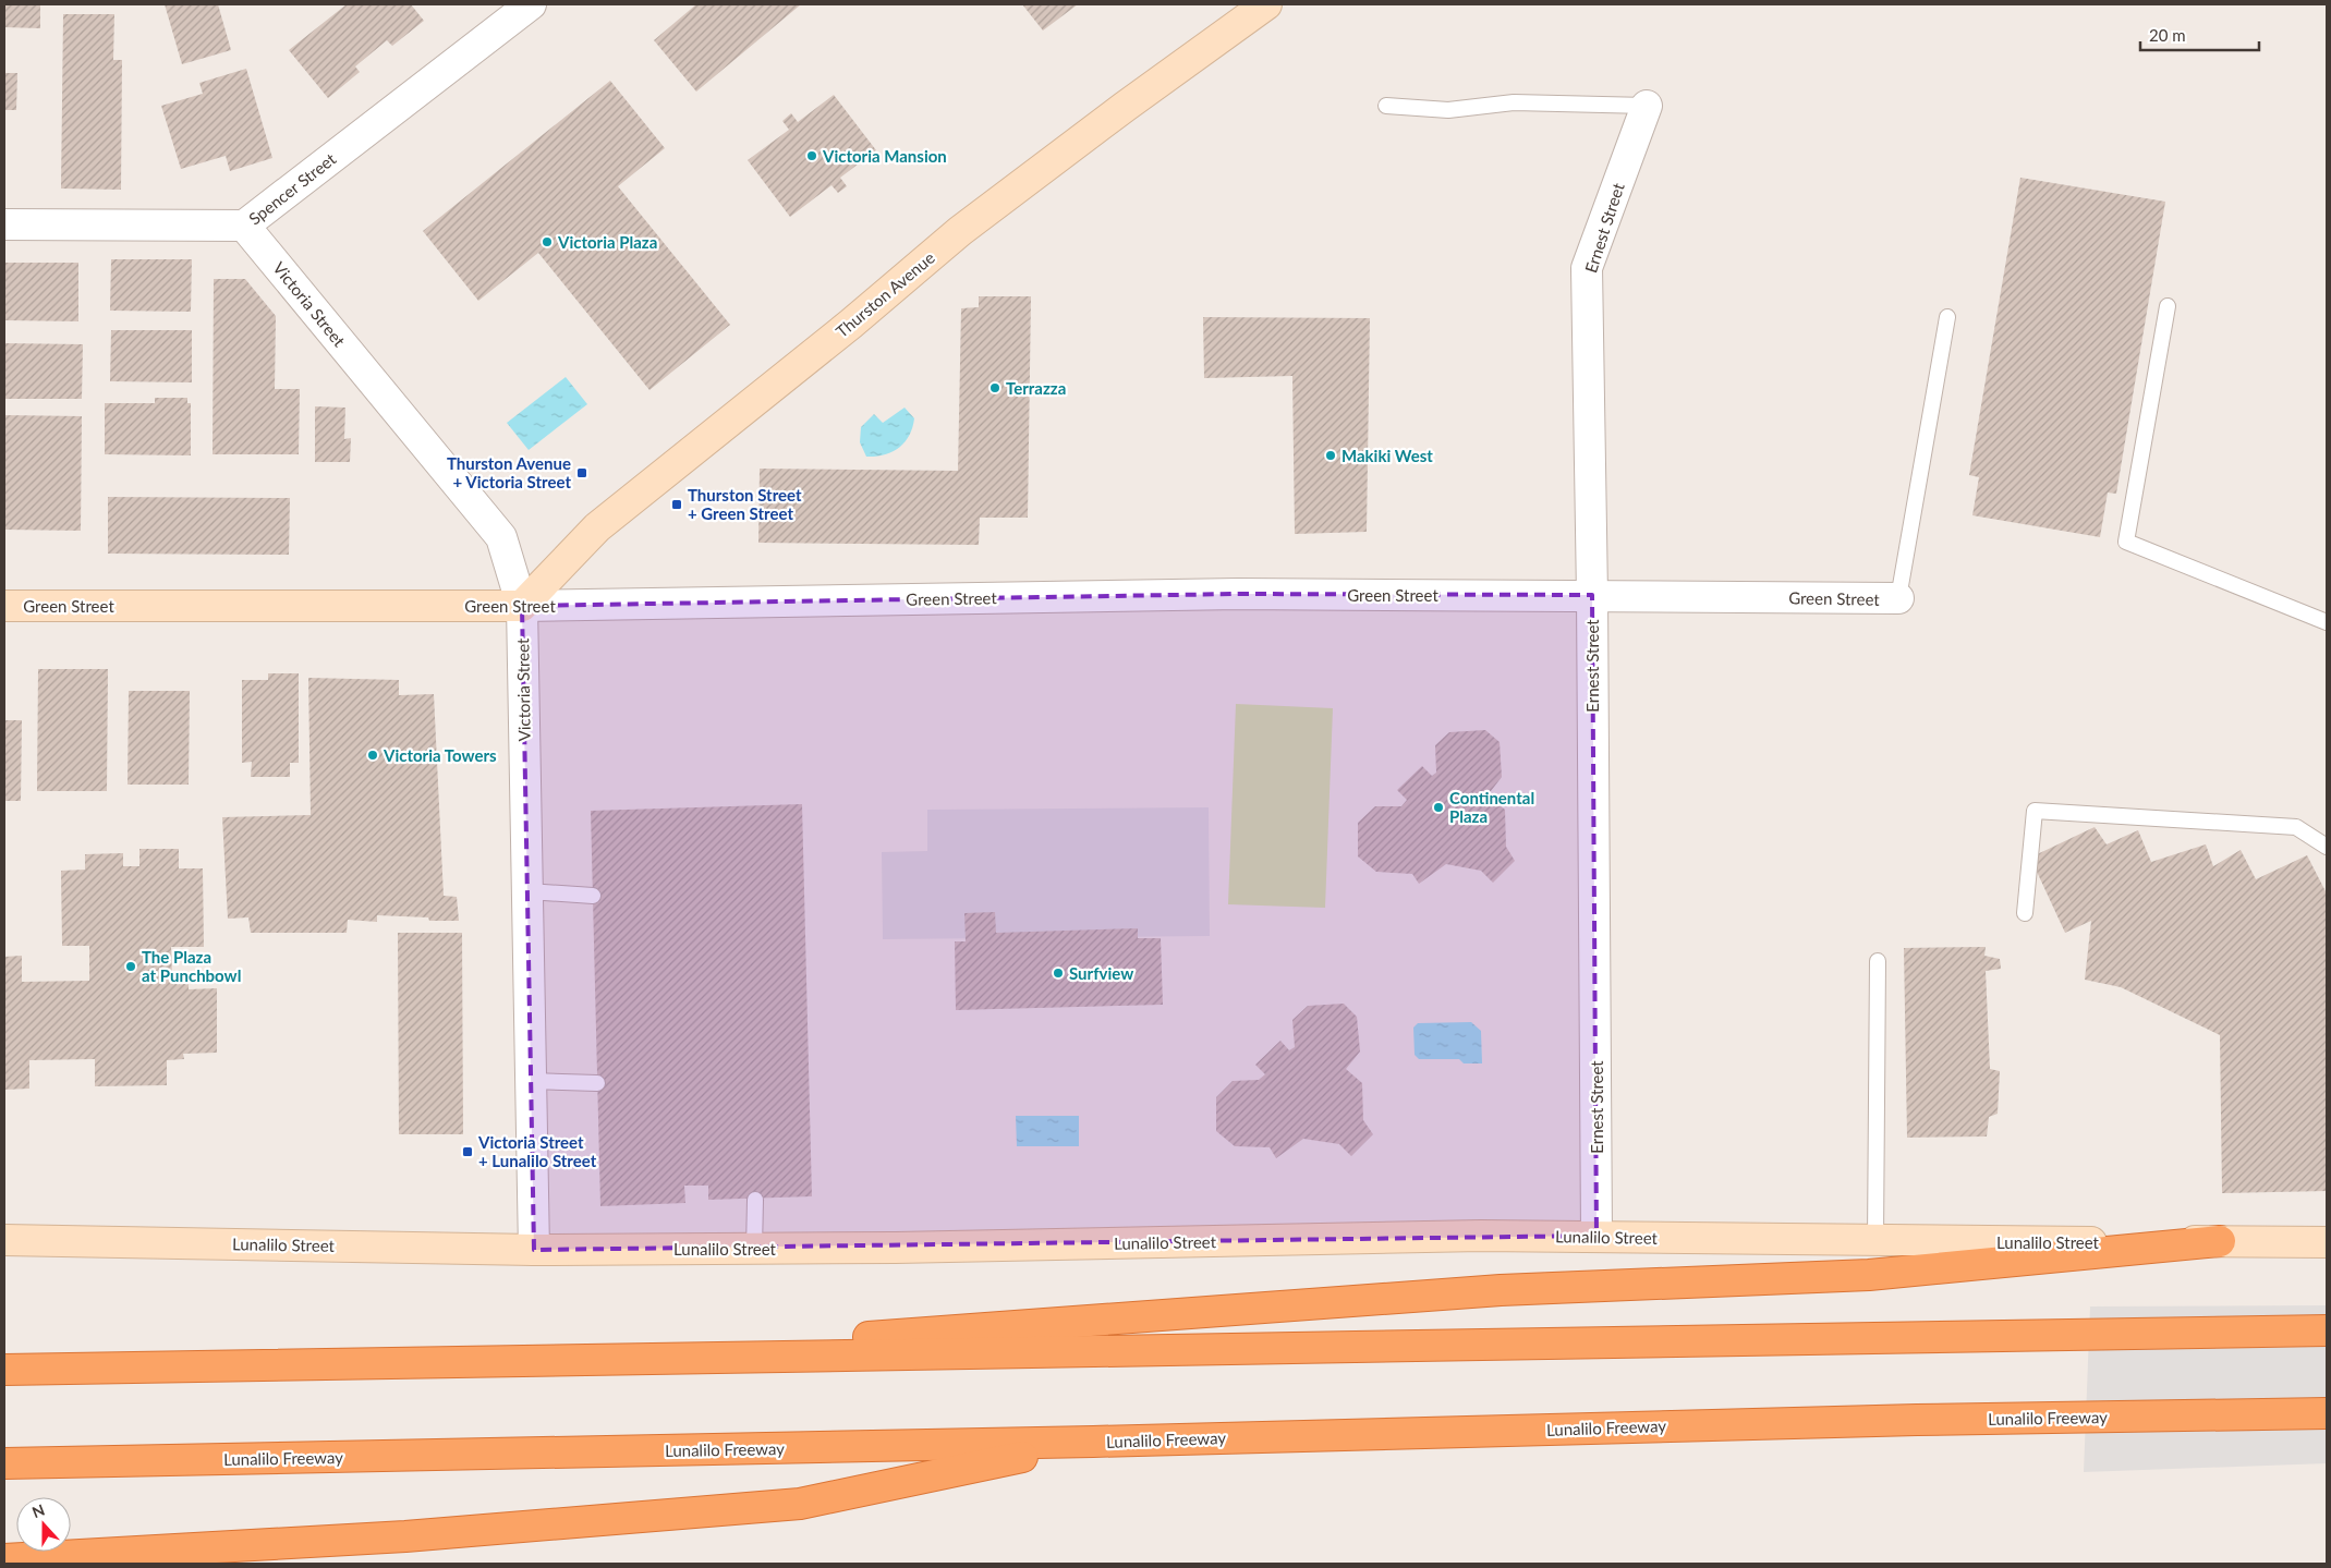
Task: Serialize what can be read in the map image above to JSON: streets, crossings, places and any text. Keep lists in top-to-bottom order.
{
  "streets": {
    "highway": ["Lunalilo Freeway"],
    "main road": ["Thurston Avenue", "Green Street", "Lunalilo Street"],
    "street": ["Spencer Street", "Ernest Street", "Victoria Street"]
  },
  "crossings": [
    ["Spencer Street", "Victoria Street"],
    ["Ernest Street", "Green Street"],
    ["Ernest Street", "Lunalilo Street"],
    ["Thurston Avenue", "Victoria Street"],
    ["Thurston Avenue", "Green Street"],
    ["Victoria Street", "Green Street"],
    ["Victoria Street", "Lunalilo Street"]
  ],
  "places": {
    "other": [
      "Victoria Mansion",
      "Victoria Plaza",
      "Terrazza",
      "Makiki West",
      "Victoria Towers",
      "Continental Plaza",
      "The Plaza at Punchbowl",
      "Surfview"
    ],
    "transit": ["Thurston Avenue + Victoria Street", "Thurston Street + Green Street", "Victoria Street + Lunalilo Street"]
  },
  "scale_bar": "20 m",
  "north": "top"
}
